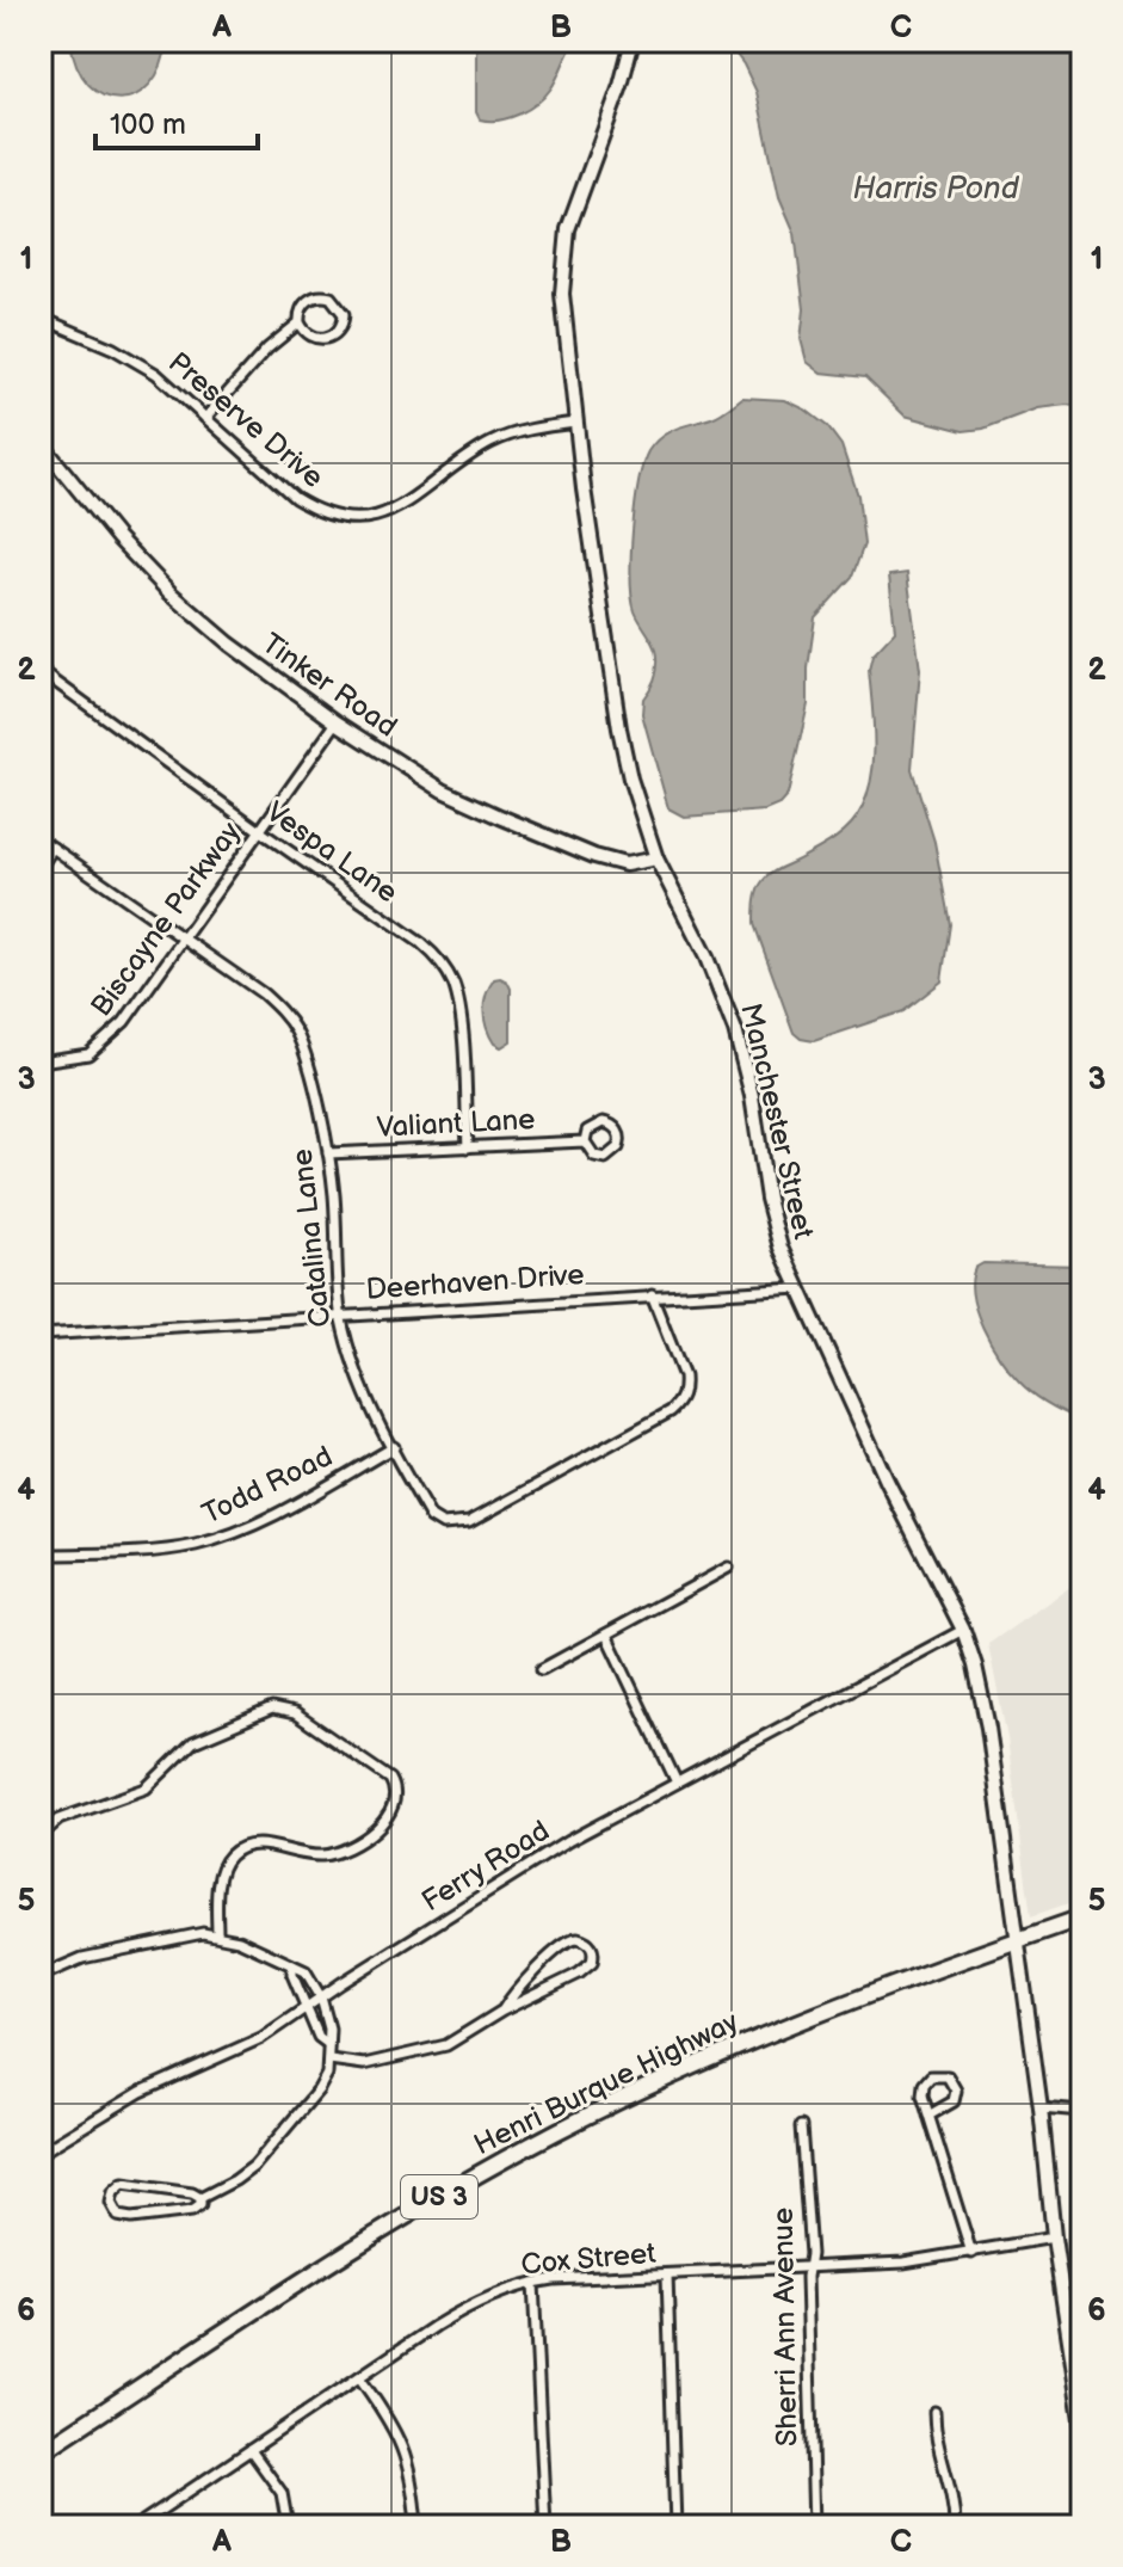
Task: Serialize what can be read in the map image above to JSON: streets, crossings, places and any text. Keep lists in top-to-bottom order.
{
  "streets": {
    "main road": ["Henri Burque Highway", "US 3"],
    "street": [
      "Preserve Drive",
      "Tinker Road",
      "Vespa Lane",
      "Biscayne Parkway",
      "Manchester Street",
      "Valiant Lane",
      "Catalina Lane",
      "Deerhaven Drive",
      "Todd Road",
      "Ferry Road",
      "Cox Street",
      "Sherri Ann Avenue"
    ]
  },
  "crossings": [
    ["Preserve Drive", "Manchester Street"],
    ["Tinker Road", "Biscayne Parkway"],
    ["Tinker Road", "Manchester Street"],
    ["Vespa Lane", "Biscayne Parkway"],
    ["Vespa Lane", "Valiant Lane"],
    ["Biscayne Parkway", "Catalina Lane"],
    ["Manchester Street", "Deerhaven Drive"],
    ["Manchester Street", "Ferry Road"],
    ["Manchester Street", "Henri Burque Highway"],
    ["Manchester Street", "Cox Street"],
    ["Valiant Lane", "Catalina Lane"],
    ["Catalina Lane", "Deerhaven Drive"],
    ["Catalina Lane", "Todd Road"],
    ["Cox Street", "Sherri Ann Avenue"]
  ],
  "water": ["Harris Pond"],
  "scale_bar": "100 m",
  "grid": {
    "columns": ["A", "B", "C"],
    "rows": [
      "1",
      "2",
      "3",
      "4",
      "5",
      "6"
    ]
  }
}
